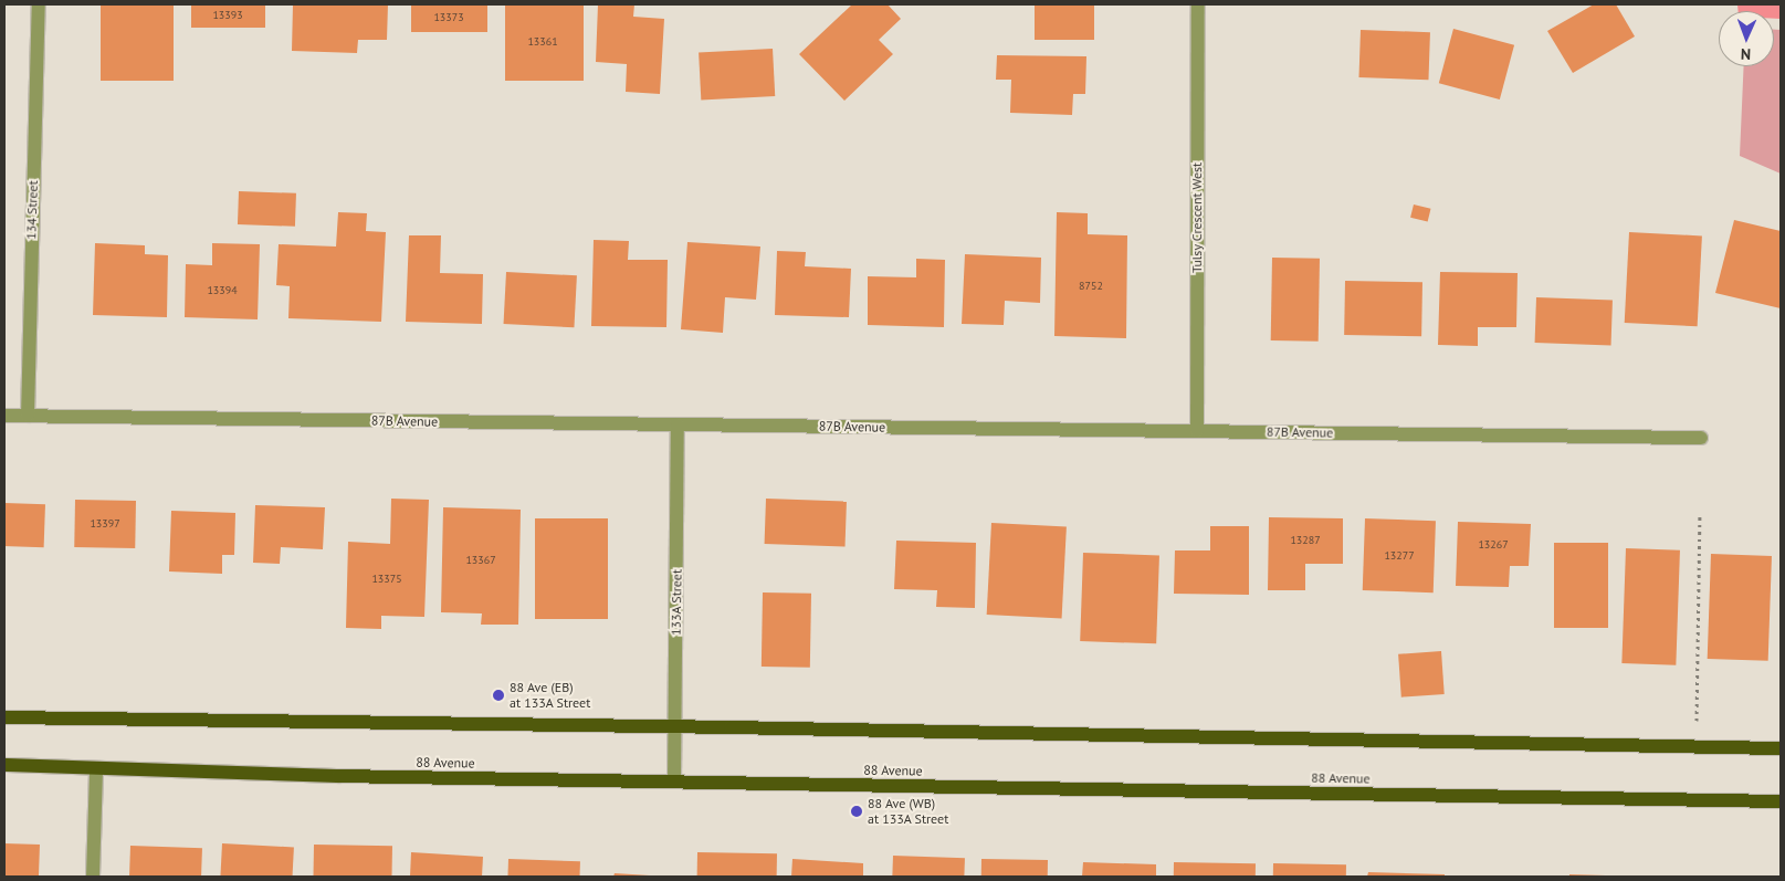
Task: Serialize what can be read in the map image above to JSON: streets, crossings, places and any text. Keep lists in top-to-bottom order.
{
  "streets": {
    "main road": ["88 Avenue"],
    "street": [
      "134 Street",
      "Tulsy Crescent West",
      "87B Avenue",
      "133A Street"
    ]
  },
  "crossings": [
    ["134 Street", "87B Avenue"],
    ["Tulsy Crescent West", "87B Avenue"],
    ["87B Avenue", "133A Street"],
    ["133A Street", "88 Avenue"]
  ],
  "places": ["88 Ave (EB) at 133A Street", "88 Ave (WB) at 133A Street"],
  "house_numbers": [
    "13393",
    "13373",
    "13361",
    "8752",
    "13394",
    "13397",
    "13287",
    "13267",
    "13277",
    "13367",
    "13375"
  ],
  "north": "bottom"
}
